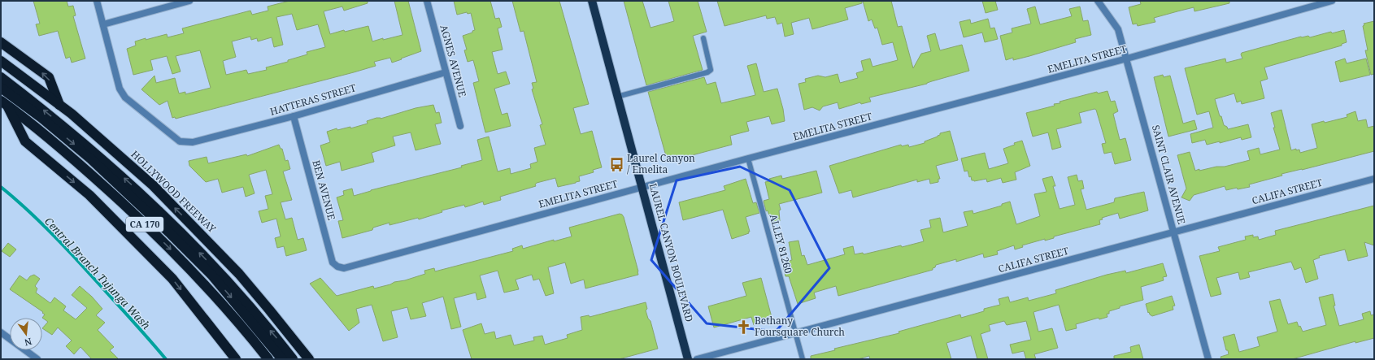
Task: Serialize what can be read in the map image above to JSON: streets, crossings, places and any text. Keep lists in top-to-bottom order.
{
  "streets": {
    "highway": ["HOLLYWOOD FREEWAY", "CA 170"],
    "main road": ["LAUREL CANYON BOULEVARD"],
    "street": [
      "EMELITA STREET",
      "AGNES AVENUE",
      "HATTERAS STREET",
      "SAINT CLAIR AVENUE",
      "BEN AVENUE",
      "CALIFA STREET"
    ],
    "lane": ["ALLEY 81260"]
  },
  "crossings": [
    ["EMELITA STREET", "SAINT CLAIR AVENUE"],
    ["EMELITA STREET", "BEN AVENUE"],
    ["EMELITA STREET", "ALLEY 81260"],
    ["EMELITA STREET", "LAUREL CANYON BOULEVARD"],
    ["AGNES AVENUE", "HATTERAS STREET"],
    ["HATTERAS STREET", "BEN AVENUE"],
    ["SAINT CLAIR AVENUE", "CALIFA STREET"],
    ["CALIFA STREET", "ALLEY 81260"]
  ],
  "water": ["Central Branch Tujunga Wash"],
  "places": {
    "bus stop": ["Laurel Canyon / Emelita"],
    "church": ["Bethany Foursquare Church"]
  },
  "north": "bottom"
}
